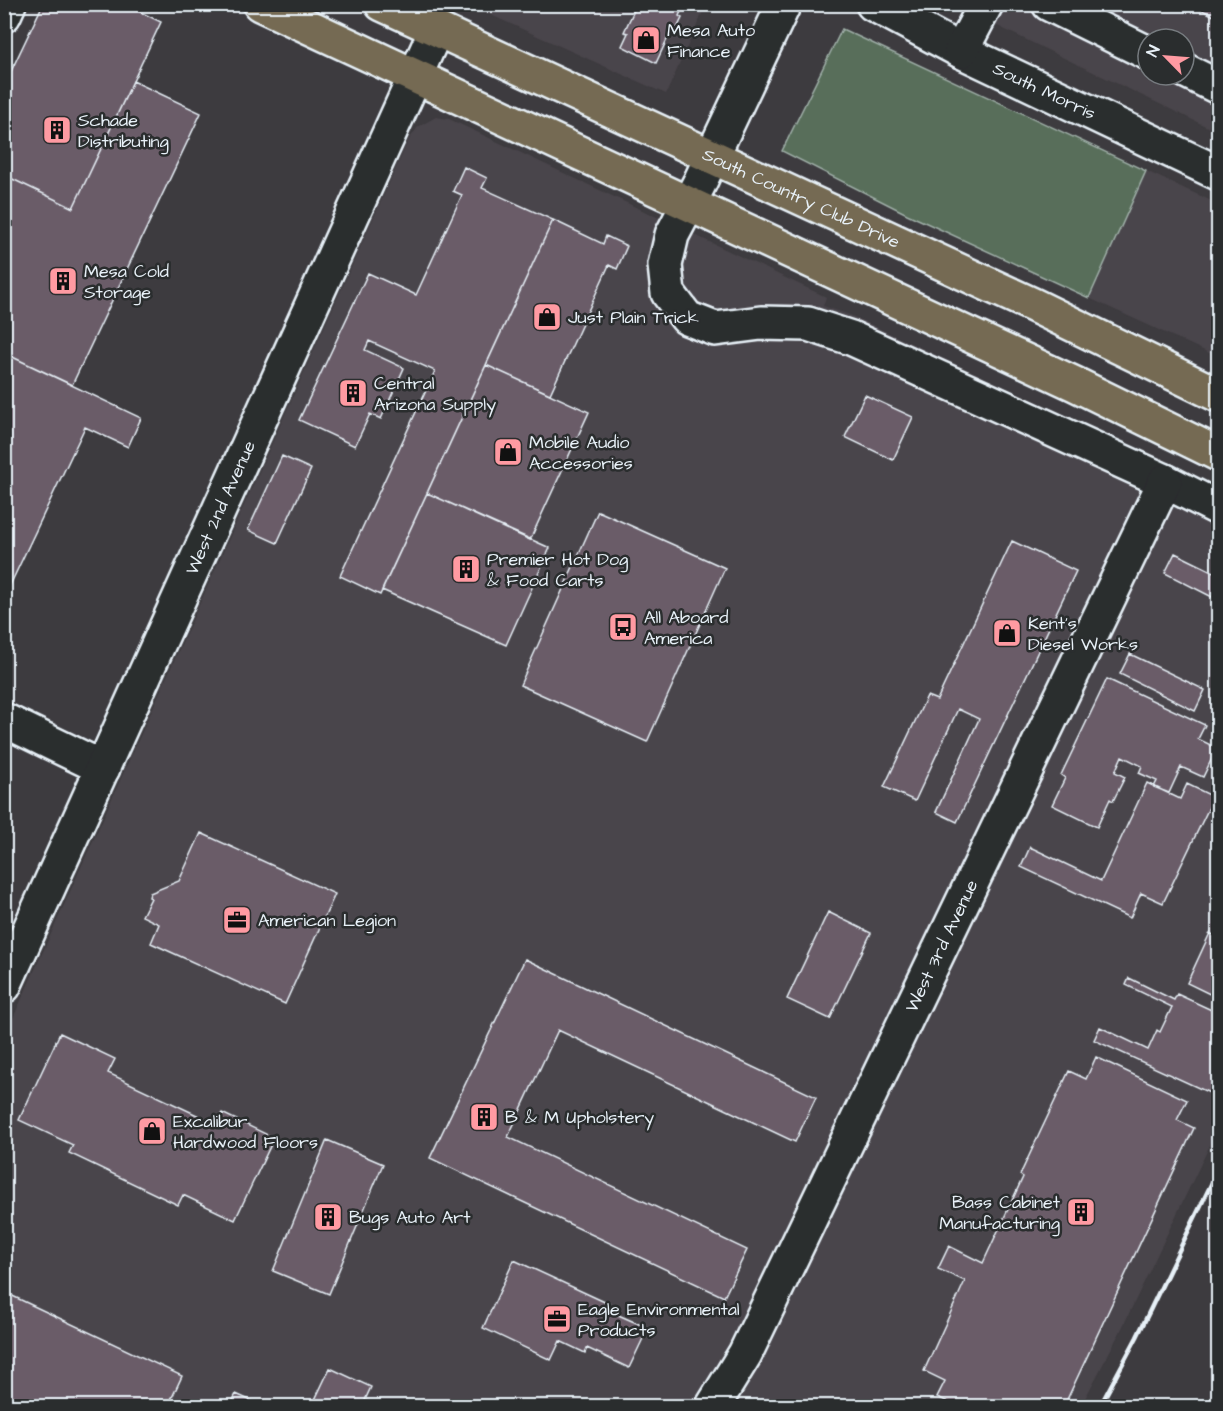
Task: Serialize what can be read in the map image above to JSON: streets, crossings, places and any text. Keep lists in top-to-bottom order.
{
  "streets": {
    "main road": ["South Country Club Drive"],
    "street": ["South Morris", "West 2nd Avenue", "West 3rd Avenue"]
  },
  "crossings": [
    ["South Country Club Drive", "West 2nd Avenue"]
  ],
  "places": {
    "shop": [
      "Mesa Auto Finance",
      "Just Plain Trick",
      "Mobile Audio Accessories",
      "Kent's Diesel Works",
      "Excalibur Hardwood Floors"
    ],
    "building": [
      "Schade Distributing",
      "Mesa Cold Storage",
      "Central Arizona Supply",
      "Premier Hot Dog & Food Carts",
      "B & M Upholstery",
      "Bass Cabinet Manufacturing",
      "Bugs Auto Art"
    ],
    "bus stop": ["All Aboard America"],
    "office": ["American Legion", "Eagle Environmental Products"]
  },
  "north": "top left"
}
